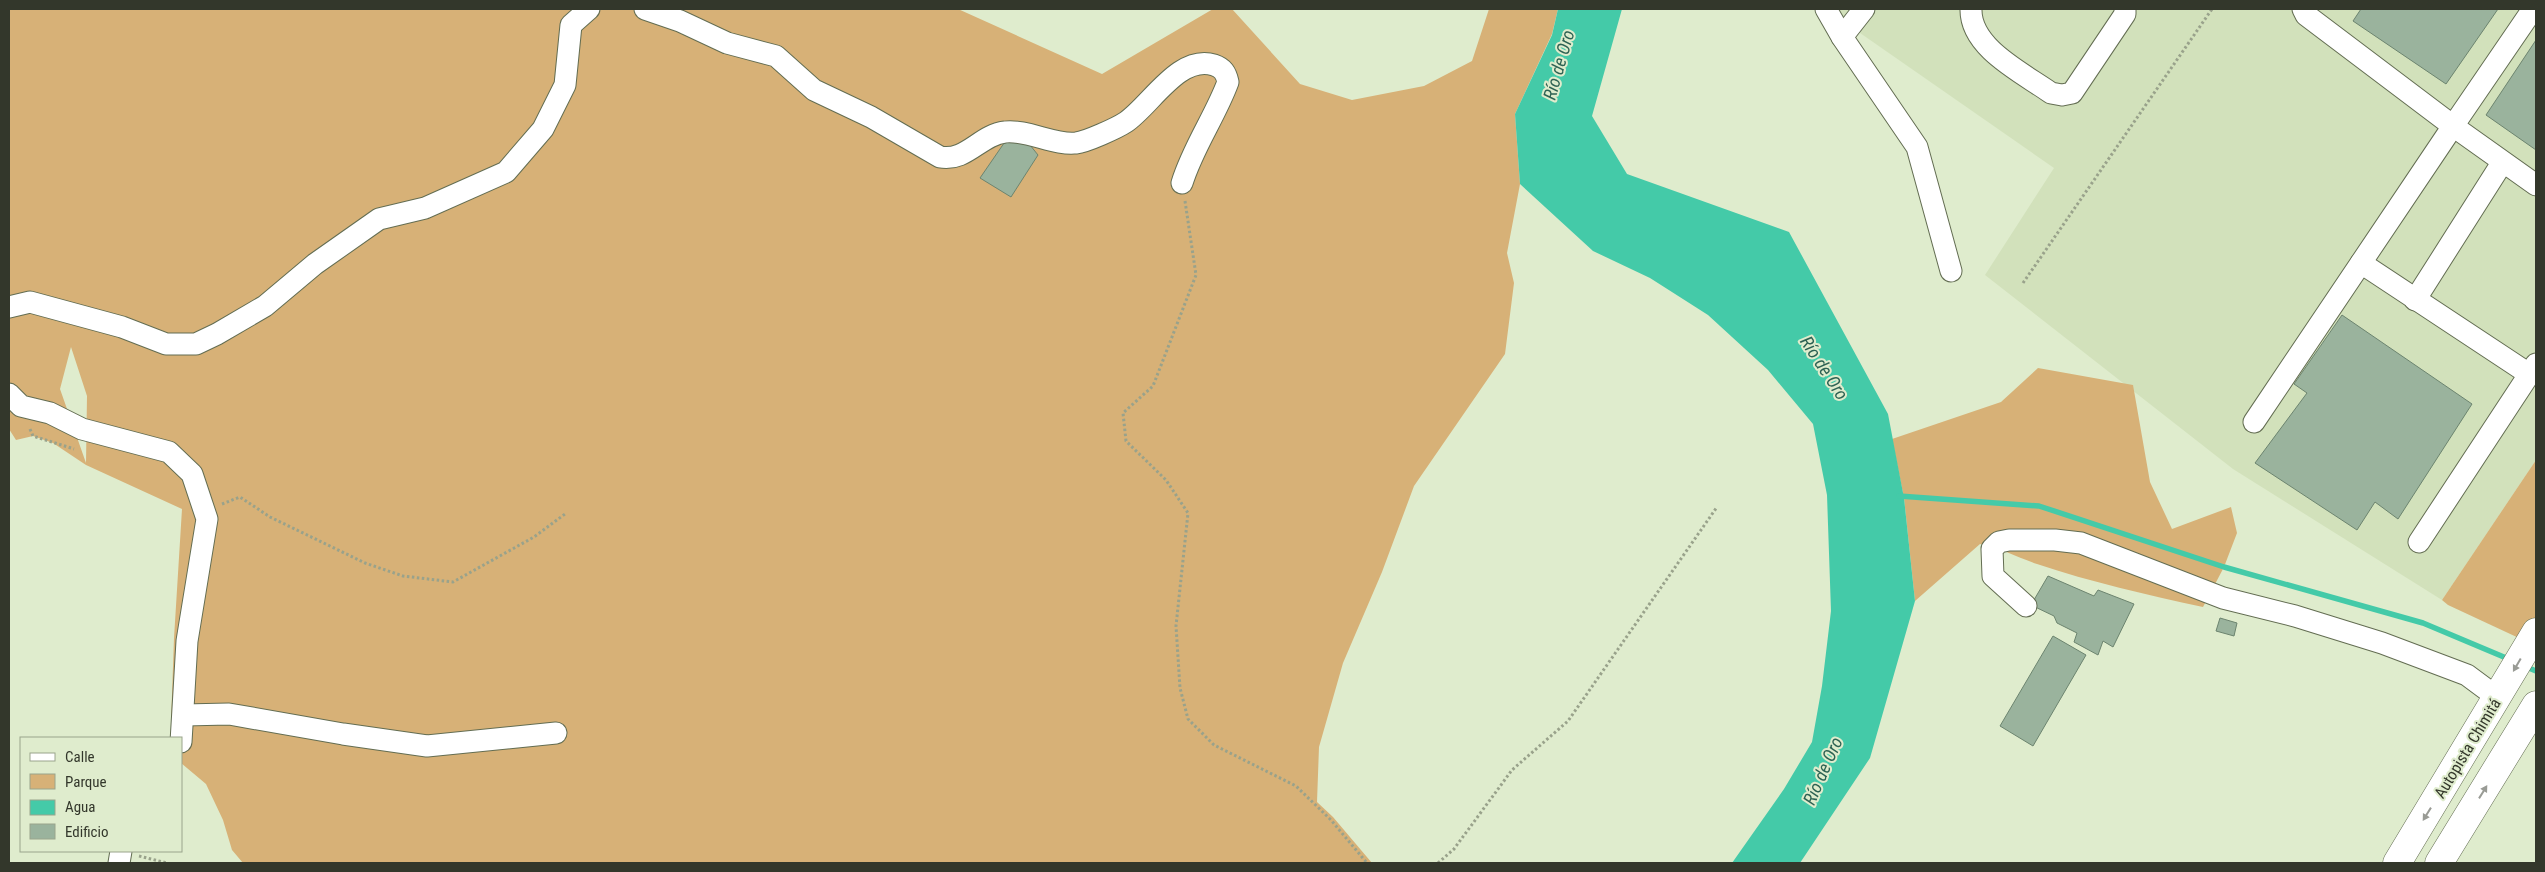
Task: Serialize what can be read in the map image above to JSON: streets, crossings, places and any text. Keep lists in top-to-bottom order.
{
  "streets": {
    "highway": ["Autopista Chimitá"]
  },
  "water": ["Río de Oro"],
  "legend": [
    "Calle",
    "Parque",
    "Agua",
    "Edificio"
  ]
}
